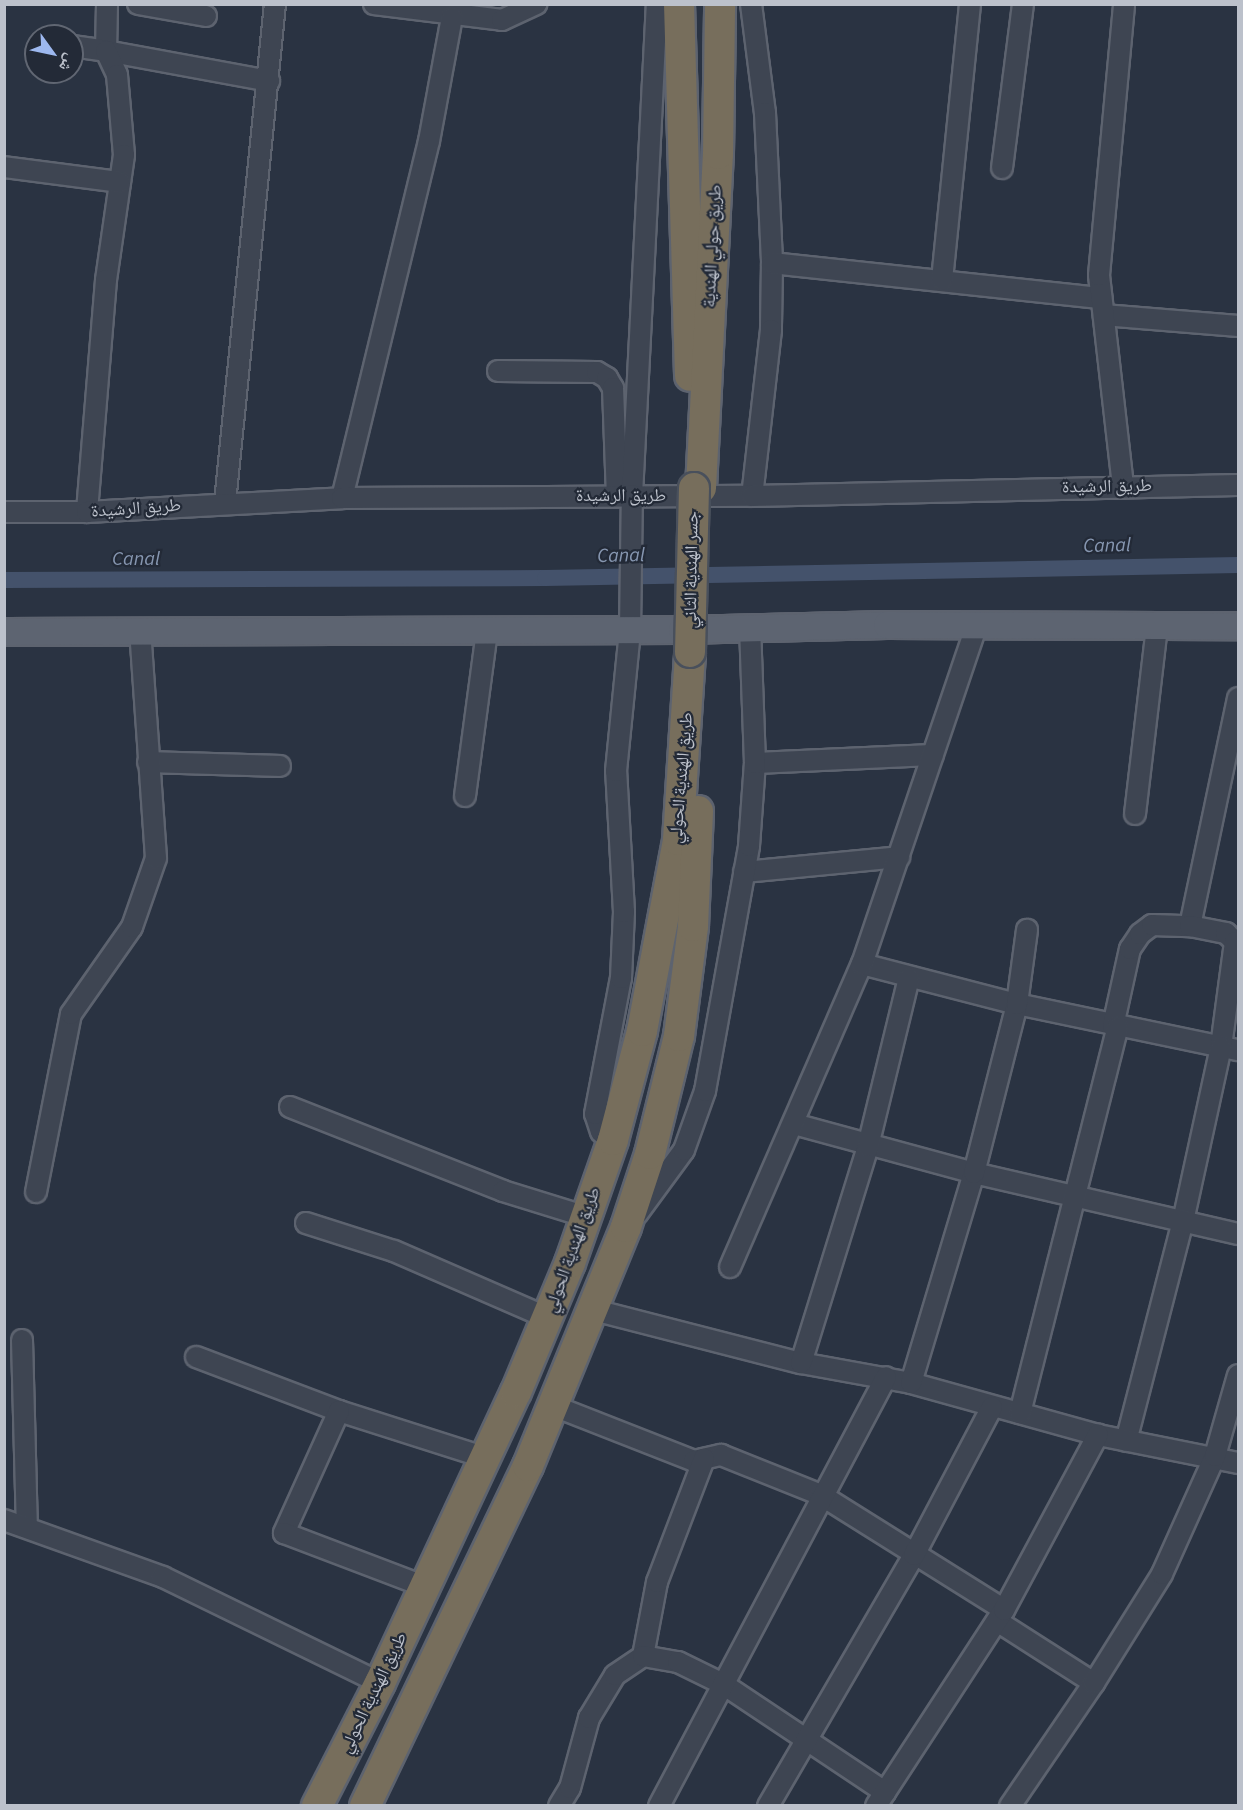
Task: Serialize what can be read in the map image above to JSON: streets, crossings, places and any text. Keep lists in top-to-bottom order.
{
  "streets": {
    "highway": ["طريق حولي الهندية", "جسر الهندية الثاني", "طريق الهندية الحولي"],
    "street": ["طريق الرشيدة"]
  },
  "crossings": [
    ["طريق حولي الهندية", "جسر الهندية الثاني"],
    ["جسر الهندية الثاني", "طريق الهندية الحولي"]
  ],
  "water": ["Canal"],
  "north": "bottom right"
}
